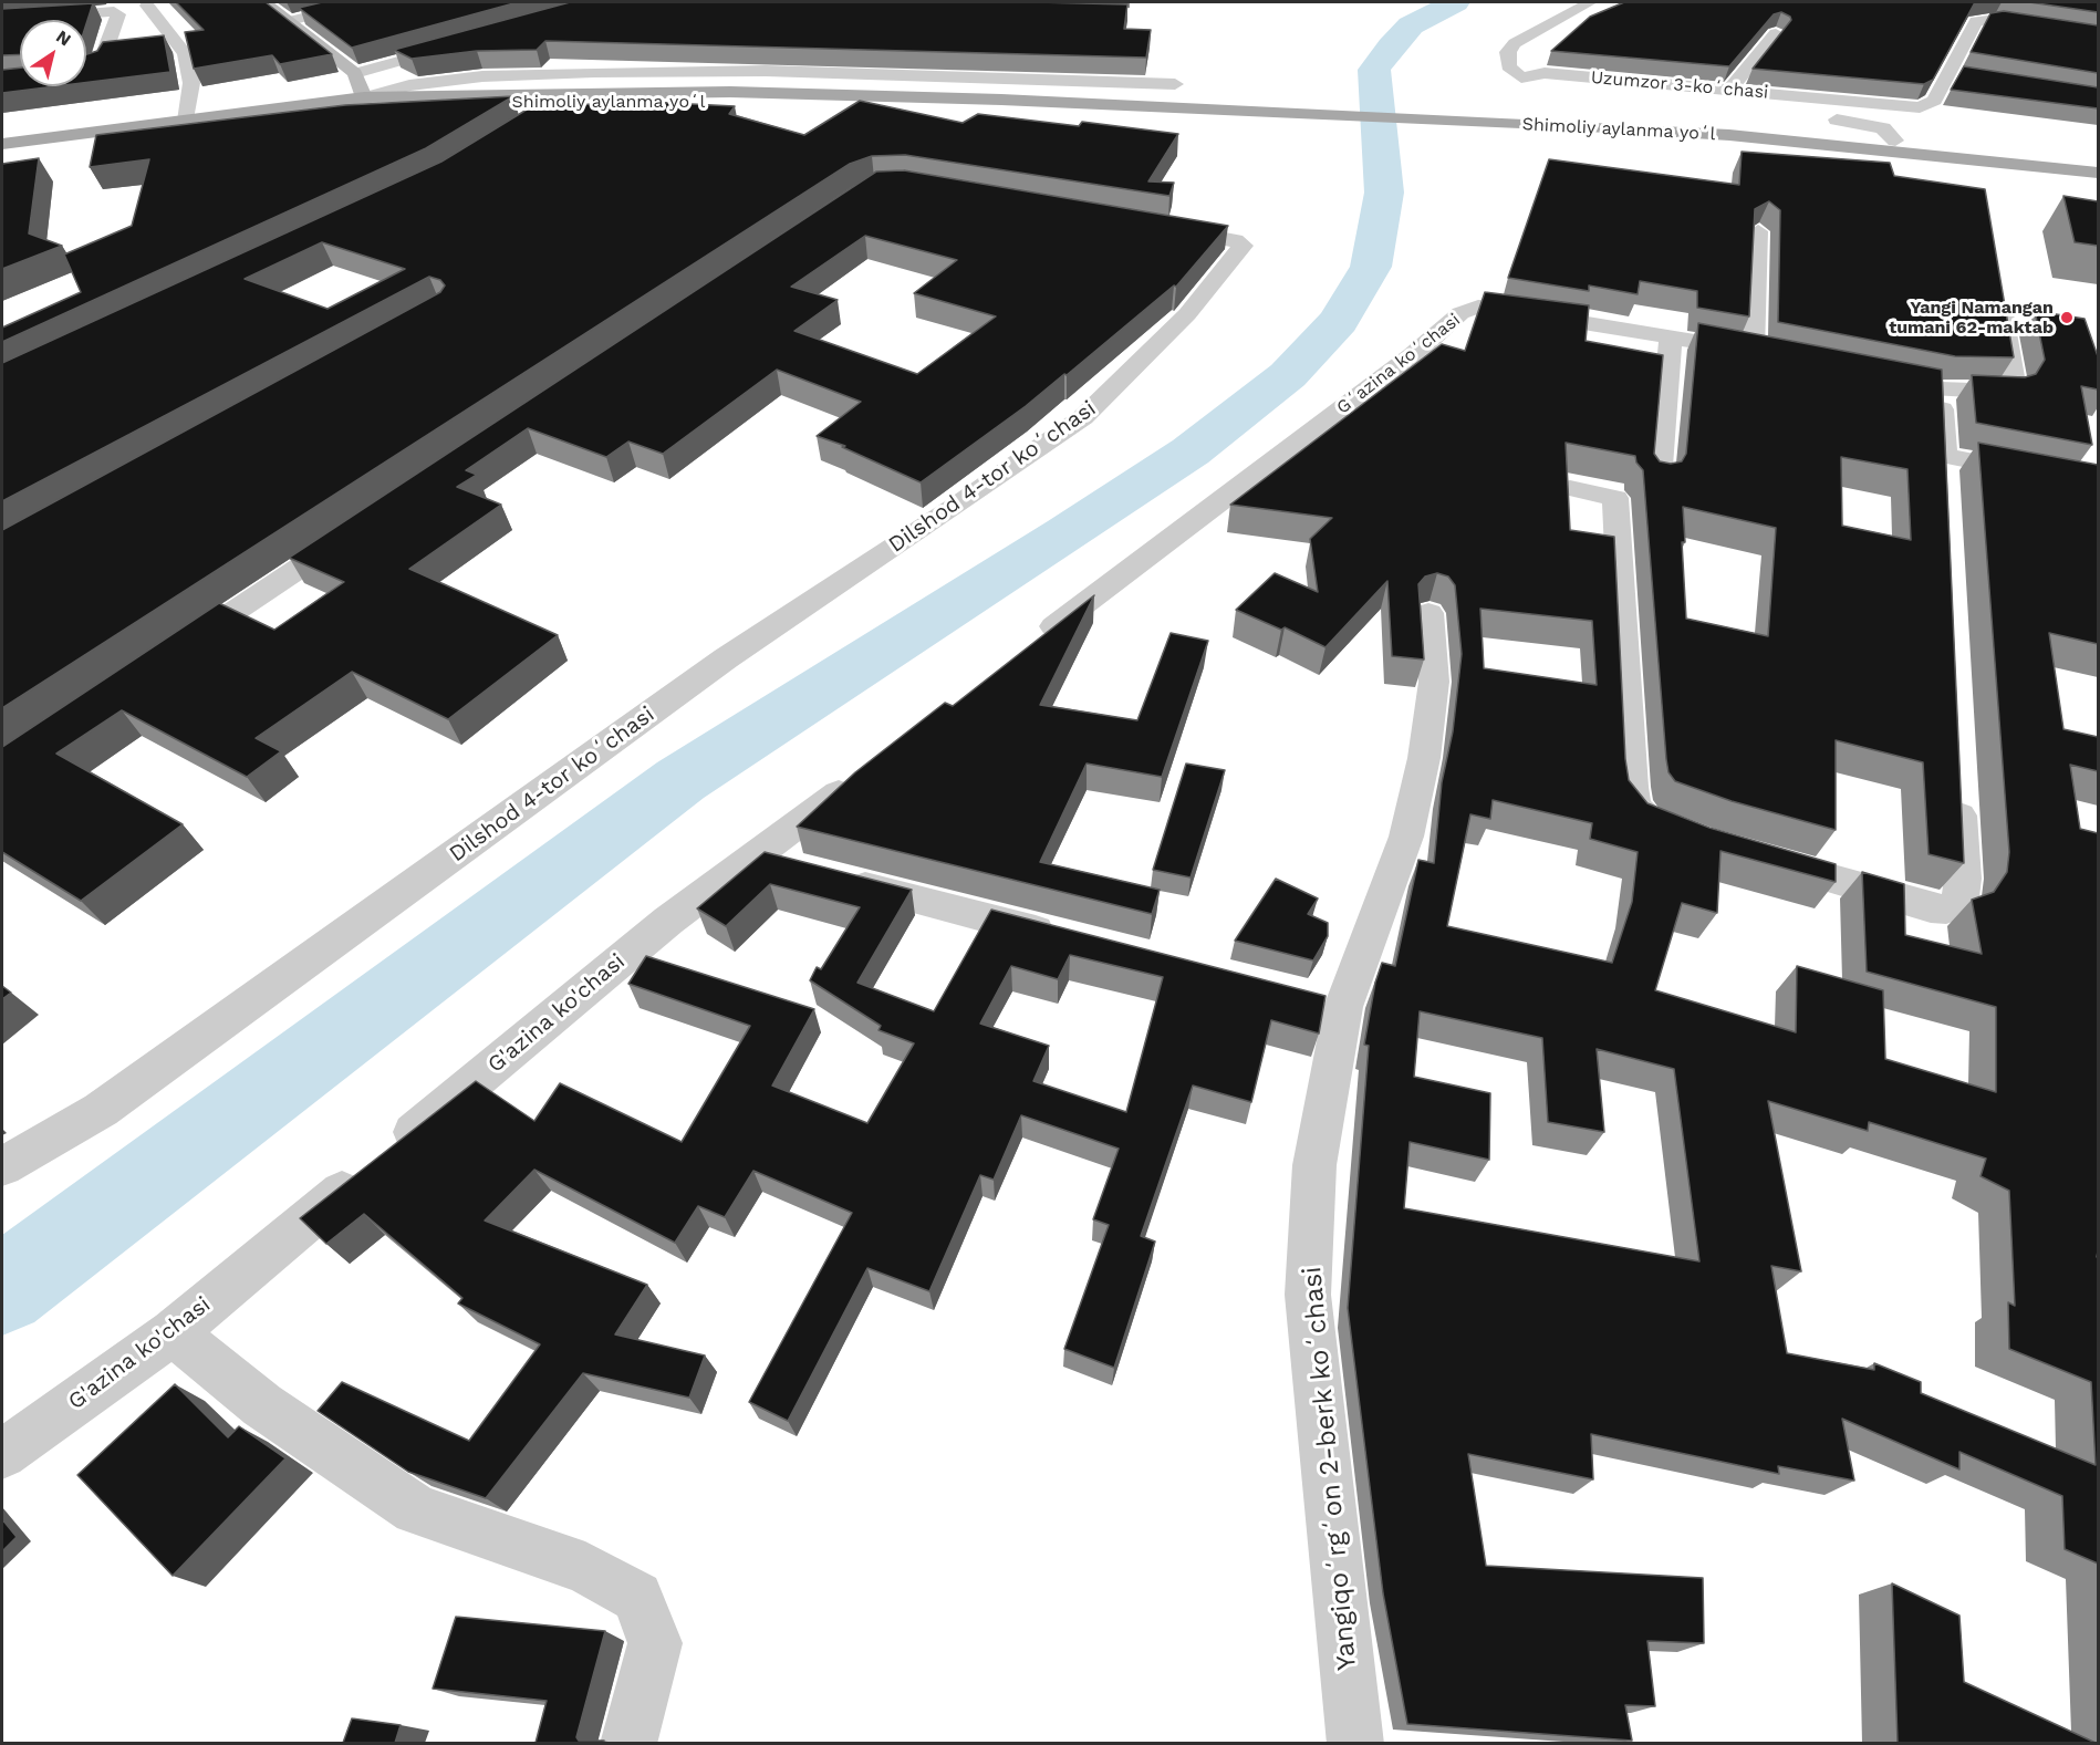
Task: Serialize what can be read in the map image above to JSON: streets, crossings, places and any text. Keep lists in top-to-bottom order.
{
  "streets": {
    "main road": ["Shimoliy aylanma yoʻl"],
    "street": [
      "Uzumzor 3-koʻchasi",
      "Gʻazina koʻchasi",
      "Dilshod 4-tor koʻchasi",
      "G'azina ko'chasi",
      "Yangiqoʻrgʻon 2-berk koʻchasi"
    ]
  },
  "places": ["Yangi Namangan tumani 62-maktab"],
  "north": "top right"
}
